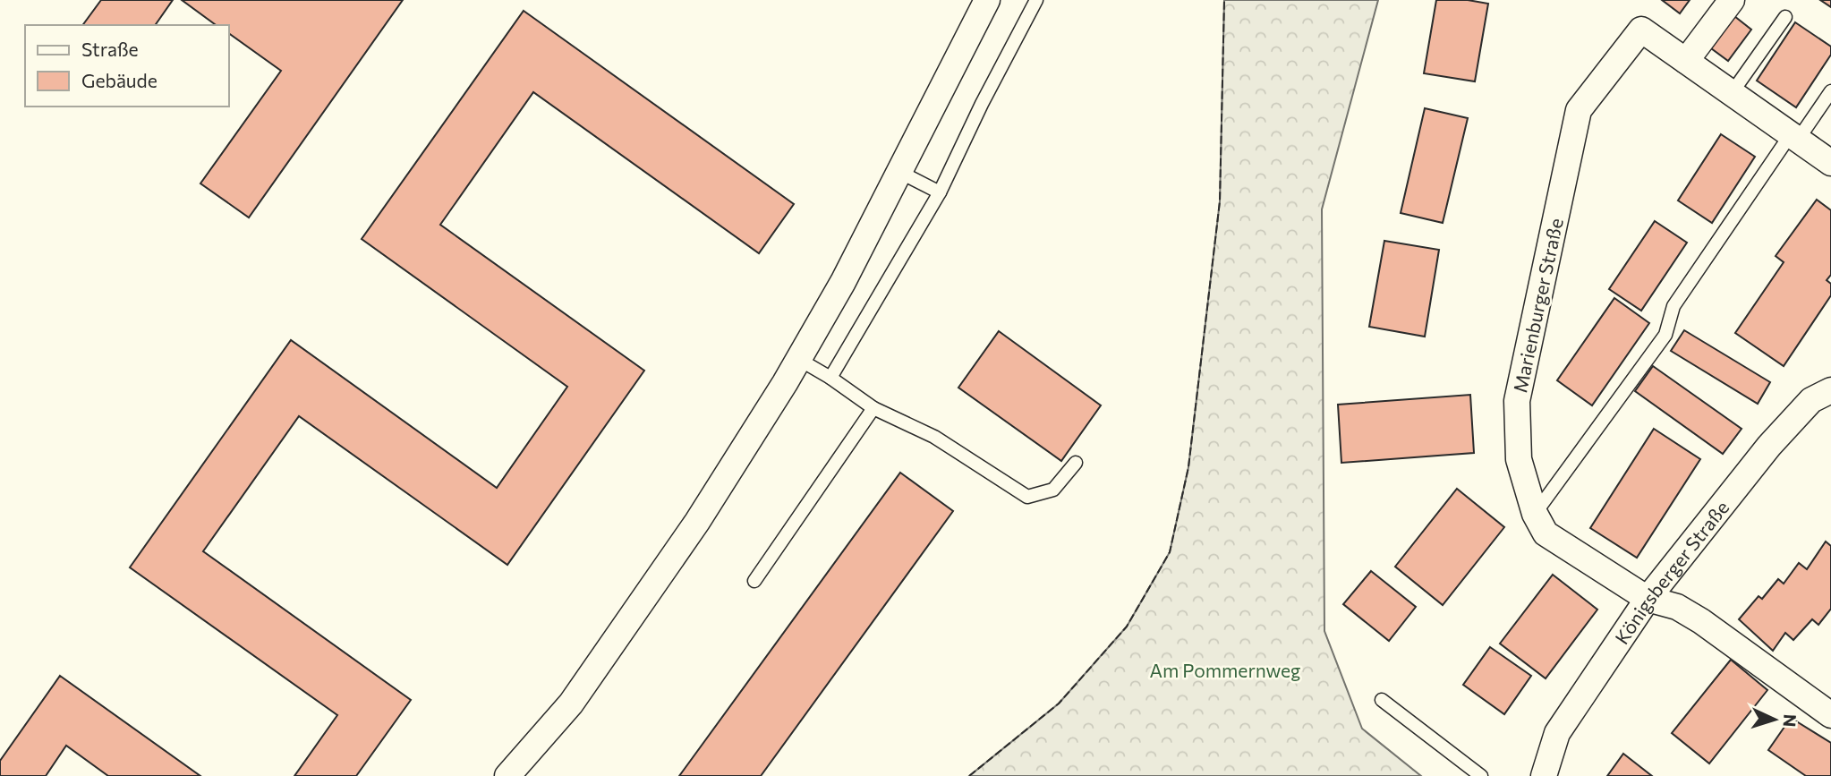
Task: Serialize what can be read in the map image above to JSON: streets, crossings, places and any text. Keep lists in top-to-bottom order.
{
  "streets": {
    "street": ["Marienburger Straße", "Königsberger Straße"]
  },
  "crossings": [
    ["Marienburger Straße", "Königsberger Straße"]
  ],
  "parks": ["Am Pommernweg"],
  "legend": ["Straße", "Gebäude"],
  "north": "right"
}
